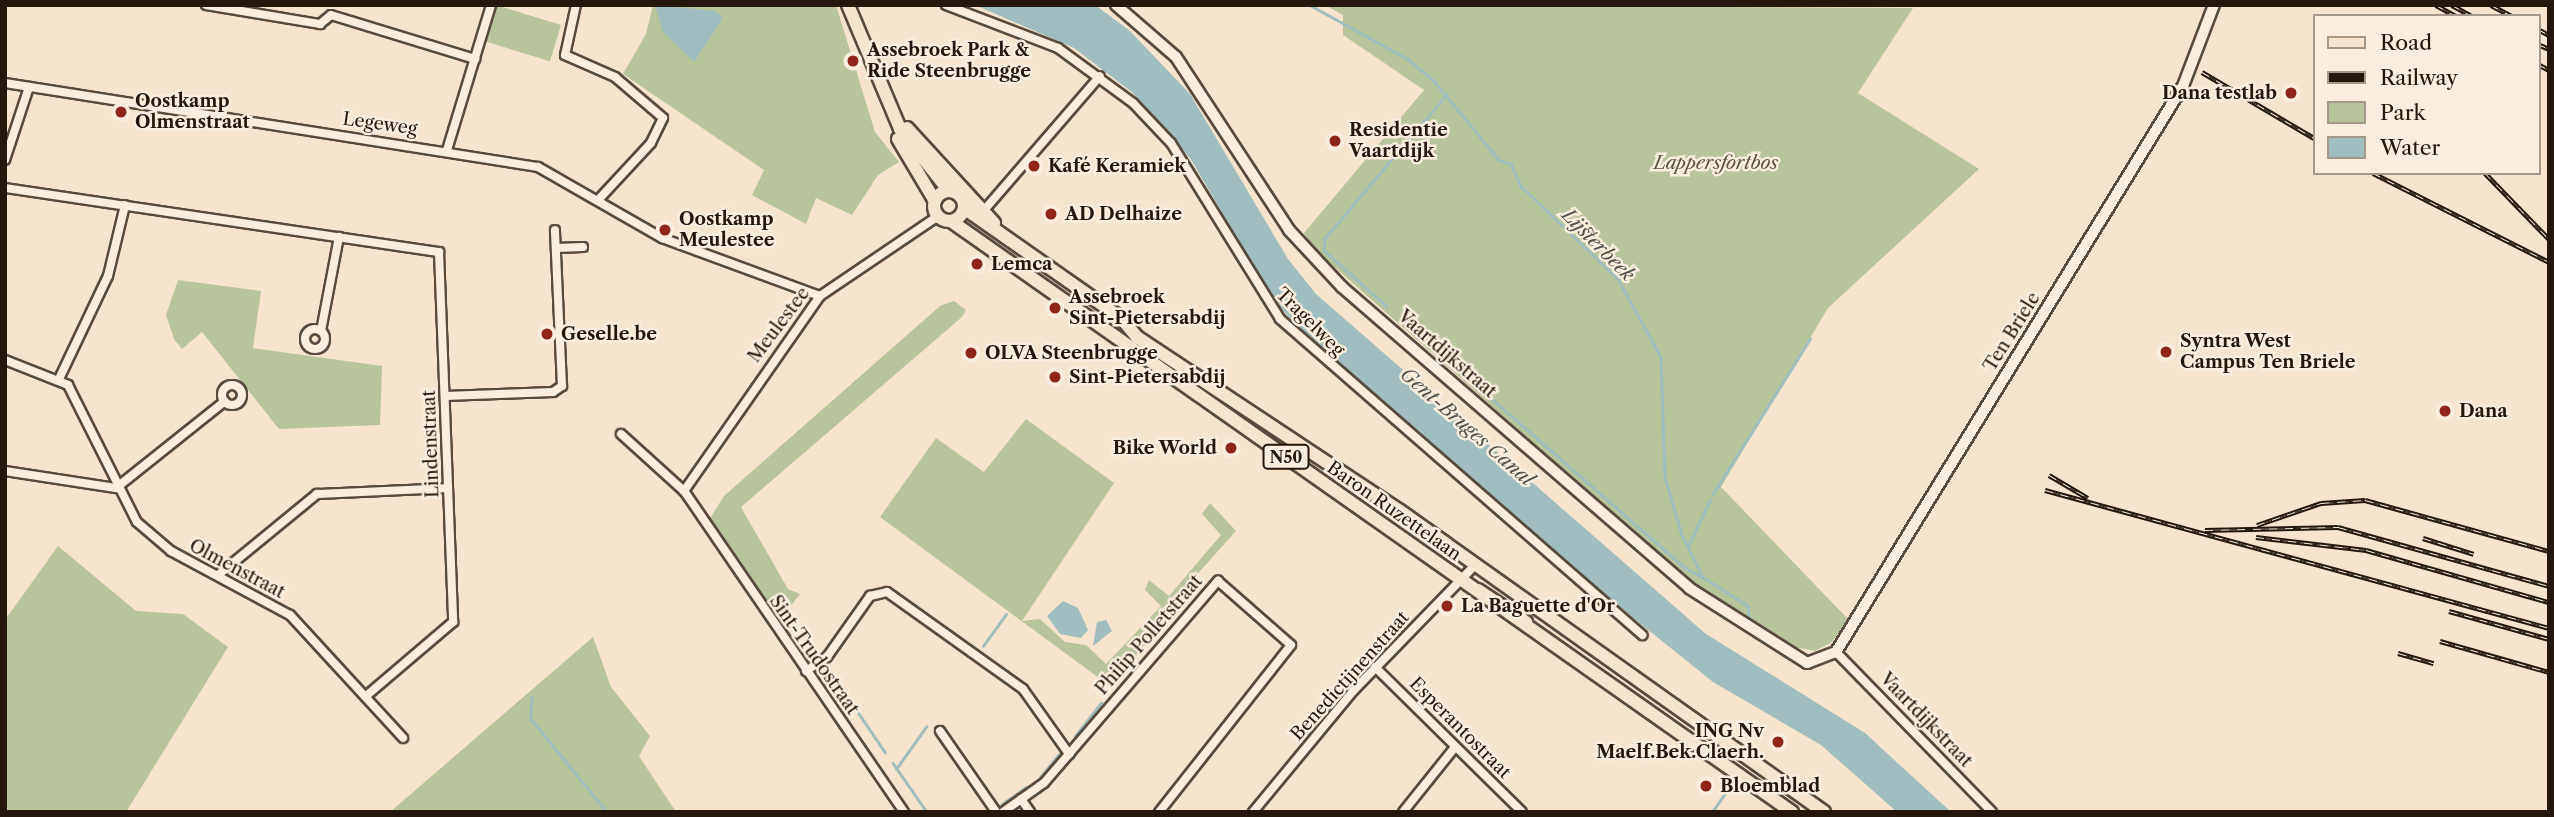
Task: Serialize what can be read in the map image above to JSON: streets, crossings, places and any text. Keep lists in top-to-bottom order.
{
  "streets": {
    "main road": ["N50", "Baron Ruzettelaan"],
    "street": [
      "Legeweg",
      "Tragelweg",
      "Meulestee",
      "Ten Briele",
      "Vaartdijkstraat",
      "Lindenstraat",
      "Olmenstraat",
      "Philip Polletstraat",
      "Sint-Trudostraat",
      "Benedictijnenstraat",
      "Esperantostraat"
    ]
  },
  "crossings": [
    ["Legeweg", "Meulestee"],
    ["Meulestee", "N50"],
    ["Meulestee", "Baron Ruzettelaan"],
    ["Meulestee", "Sint-Trudostraat"],
    ["Ten Briele", "Vaartdijkstraat"],
    ["Lindenstraat", "Olmenstraat"],
    ["N50", "Baron Ruzettelaan"],
    ["Baron Ruzettelaan", "Benedictijnenstraat"],
    ["Benedictijnenstraat", "Esperantostraat"]
  ],
  "water": ["Lijsterbeek", "Gent-Bruges Canal"],
  "parks": ["Lappersfortbos"],
  "places": [
    "Assebroek Park & Ride Steenbrugge",
    "Dana testlab",
    "Oostkamp Olmenstraat",
    "Residentie Vaartdijk",
    "Kafé Keramiek",
    "AD Delhaize",
    "Oostkamp Meulestee",
    "Lemca",
    "Assebroek Sint-Pietersabdij",
    "Geselle.be",
    "Syntra West Campus Ten Briele",
    "OLVA Steenbrugge",
    "Sint-Pietersabdij",
    "Dana",
    "Bike World",
    "La Baguette d'Or",
    "ING Nv Maelf.Bek.Claerh.",
    "Bloemblad"
  ],
  "legend": [
    "Road",
    "Railway",
    "Park",
    "Water"
  ]
}
